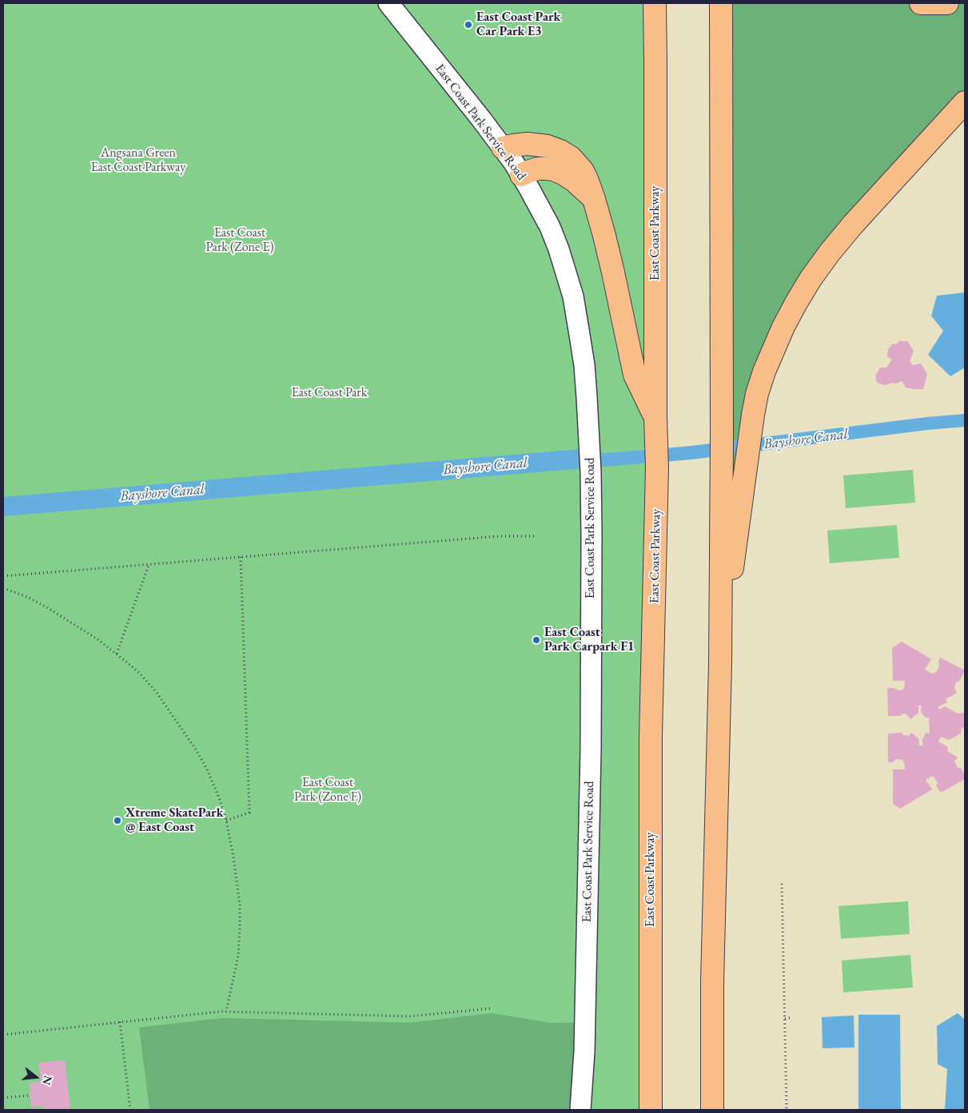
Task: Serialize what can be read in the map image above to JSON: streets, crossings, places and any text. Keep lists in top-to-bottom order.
{
  "streets": {
    "highway": ["East Coast Parkway"],
    "street": ["East Coast Park Service Road"]
  },
  "water": ["Bayshore Canal"],
  "parks": [
    "Angsana Green East Coast Parkway",
    "East Coast Park (Zone E)",
    "East Coast Park",
    "East Coast Park (Zone F)"
  ],
  "places": ["East Coast Park Car Park E3", "East Coast Park Carpark F1", "Xtreme SkatePark @ East Coast"],
  "north": "right"
}
